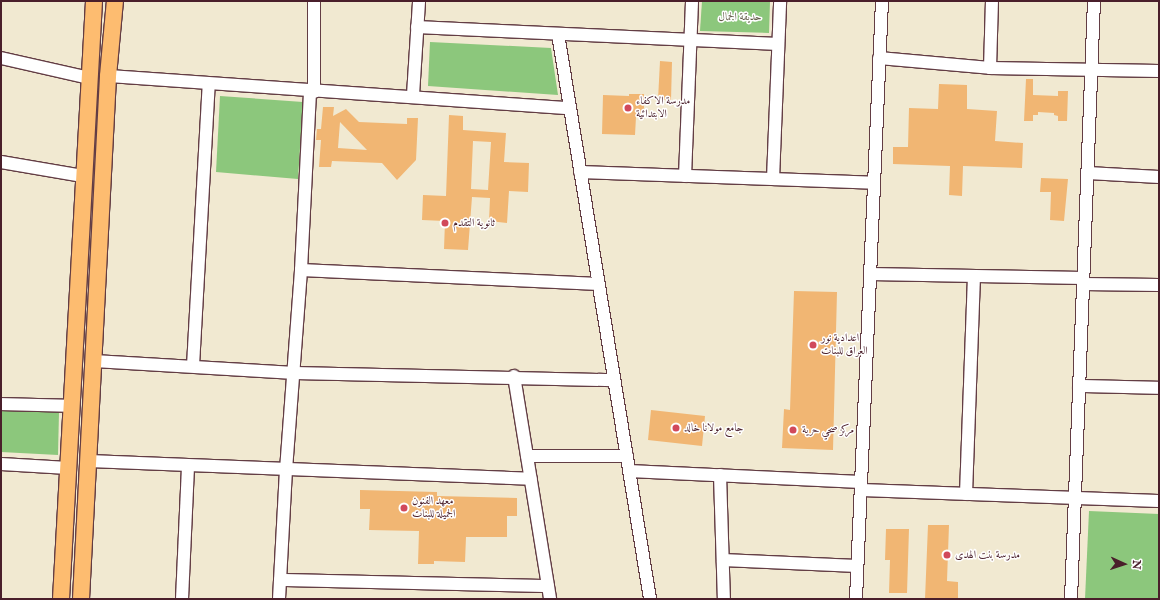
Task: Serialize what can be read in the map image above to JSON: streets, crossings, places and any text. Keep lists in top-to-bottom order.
{
  "parks": ["حديقة الجمال"],
  "places": [
    "مدرسة الاكفاء الابتدائية",
    "ثانوية التقدم",
    "اعدادية نور العراق للبنات",
    "جامع مولانا خالد",
    "مركز صحي حرية",
    "معهد الفنون الجميلة للبنات",
    "مدرسة بنت الهدی"
  ],
  "north": "right"
}
